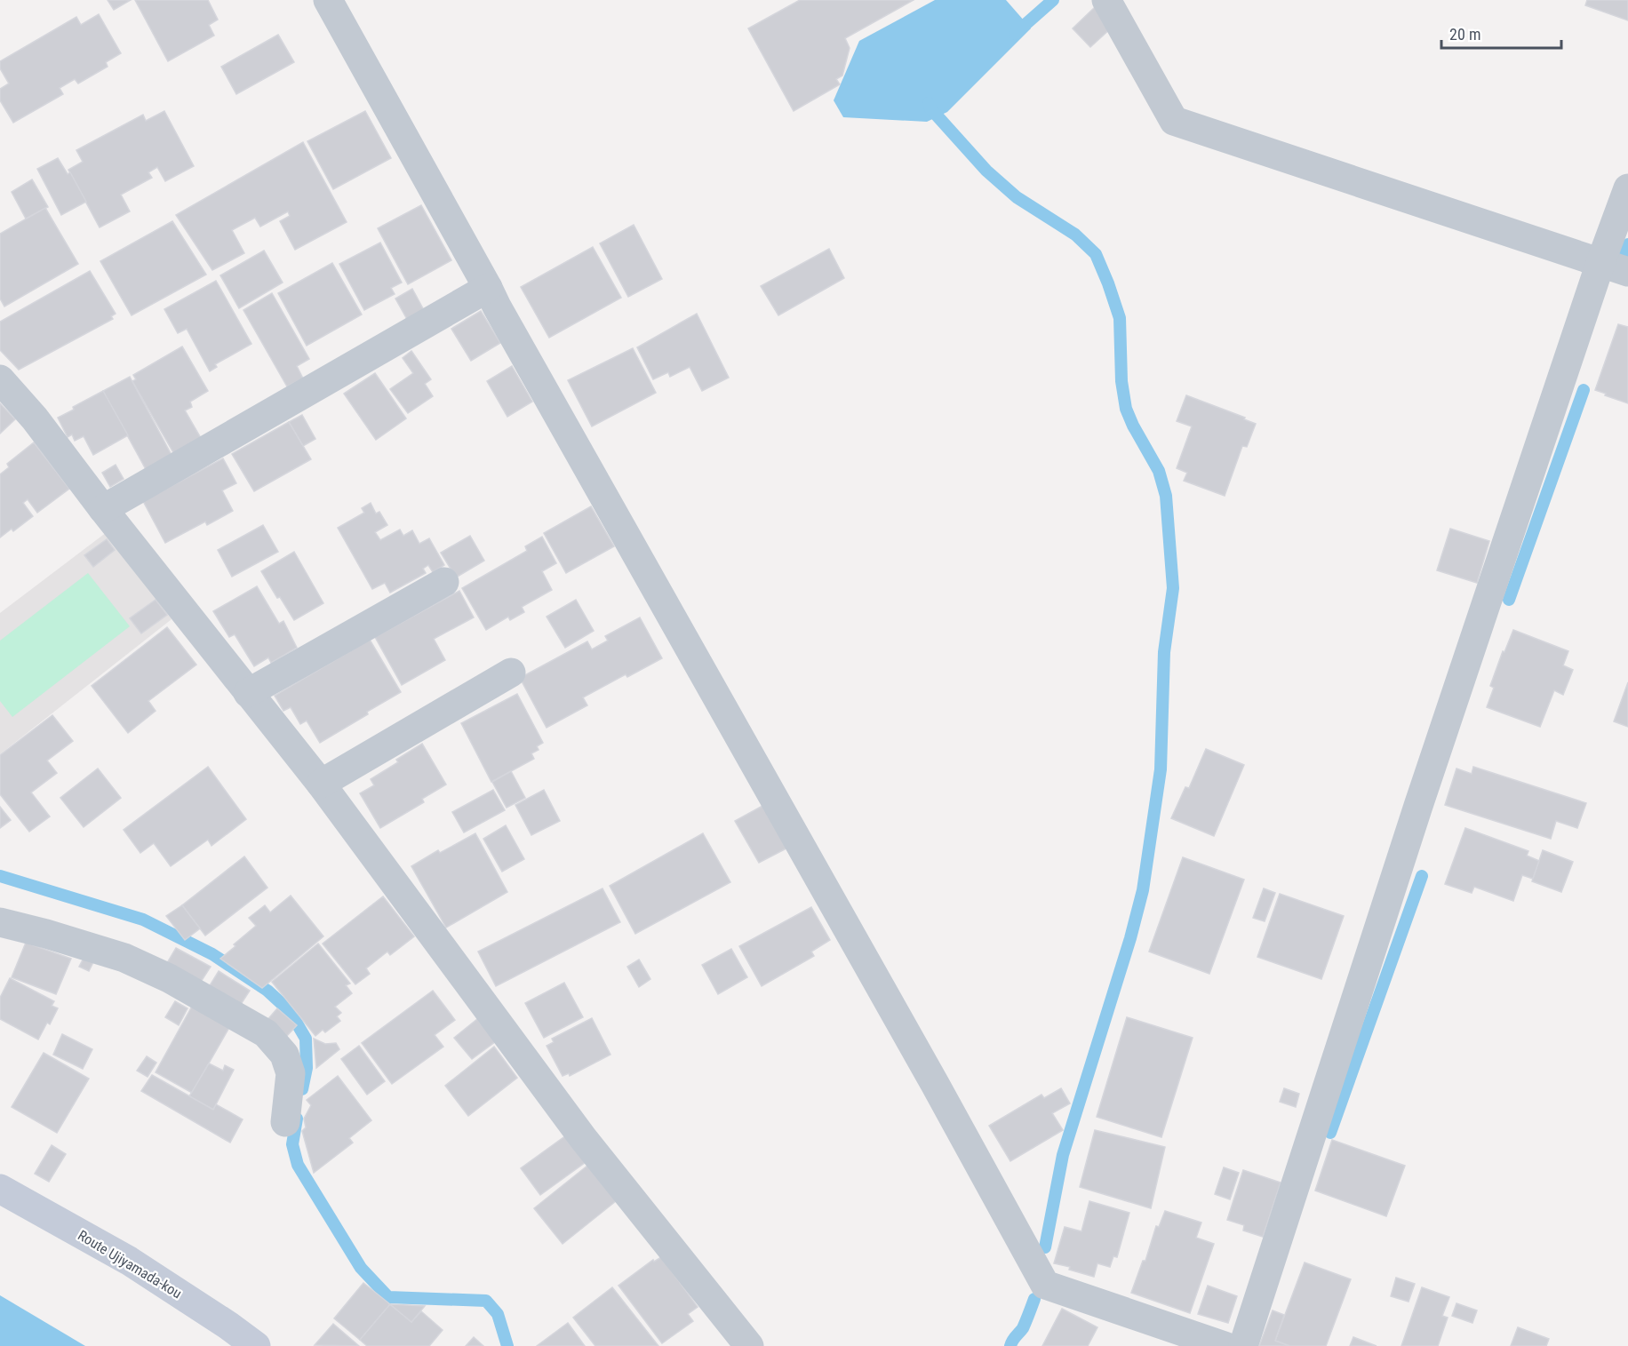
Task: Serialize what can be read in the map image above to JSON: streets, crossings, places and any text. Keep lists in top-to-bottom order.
{
  "streets": {
    "main road": ["Route Ujiyamada-kou"]
  },
  "scale_bar": "20 m"
}
